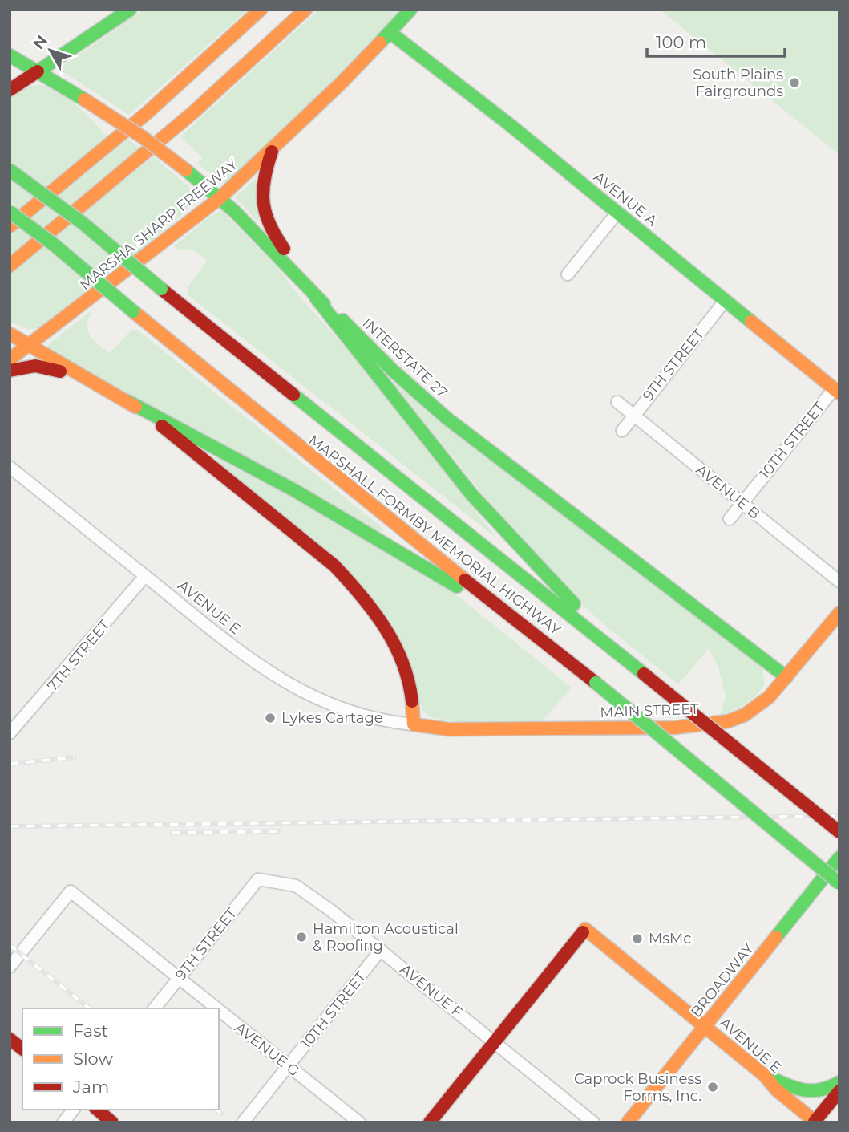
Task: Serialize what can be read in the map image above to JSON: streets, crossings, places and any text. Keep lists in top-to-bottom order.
{
  "streets": {
    "main road": [
      "AVENUE A",
      "MARSHA SHARP FREEWAY",
      "INTERSTATE 27",
      "MARSHALL FORMBY MEMORIAL HIGHWAY",
      "AVENUE E",
      "MAIN STREET",
      "BROADWAY"
    ],
    "street": [
      "9TH STREET",
      "10TH STREET",
      "AVENUE B",
      "7TH STREET",
      "AVENUE F",
      "AVENUE G"
    ]
  },
  "crossings": [
    ["AVENUE A", "MARSHA SHARP FREEWAY"],
    ["AVENUE A", "9TH STREET"],
    ["AVENUE A", "10TH STREET"],
    ["MARSHA SHARP FREEWAY", "INTERSTATE 27"],
    ["INTERSTATE 27", "MAIN STREET"],
    ["9TH STREET", "AVENUE B"],
    ["9TH STREET", "AVENUE F"],
    ["9TH STREET", "AVENUE G"],
    ["10TH STREET", "AVENUE B"],
    ["10TH STREET", "AVENUE F"],
    ["10TH STREET", "AVENUE G"],
    ["AVENUE E", "7TH STREET"],
    ["AVENUE E", "MAIN STREET"],
    ["AVENUE E", "BROADWAY"],
    ["AVENUE E", "AVENUE F"]
  ],
  "places": [
    "South Plains Fairgrounds",
    "Lykes Cartage",
    "Hamilton Acoustical & Roofing",
    "MsMc",
    "Caprock Business Forms, Inc."
  ],
  "legend": ["Fast", "Slow", "Jam"],
  "scale_bar": "100 m",
  "north": "top left"
}
